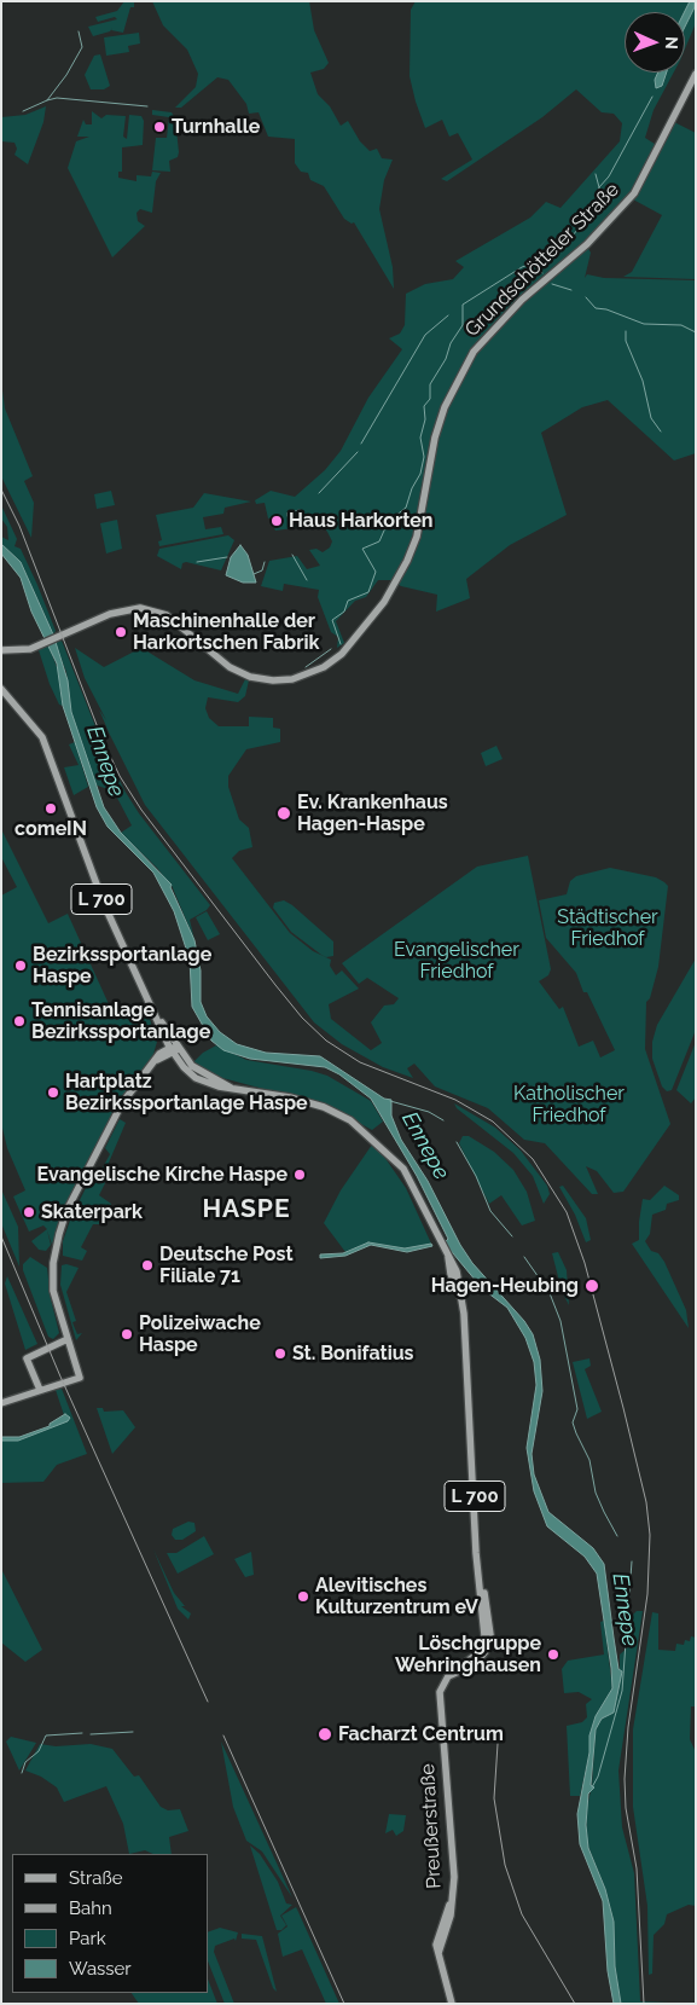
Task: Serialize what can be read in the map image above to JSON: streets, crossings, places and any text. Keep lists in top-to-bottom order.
{
  "streets": {
    "main road": ["Grundschötteler Straße", "L 700", "Preußerstraße"]
  },
  "crossings": [
    ["L 700", "Preußerstraße"]
  ],
  "districts": ["HASPE"],
  "water": ["Ennepe"],
  "parks": ["Städtischer Friedhof", "Evangelischer Friedhof", "Katholischer Friedhof"],
  "places": [
    "Turnhalle",
    "Haus Harkorten",
    "Maschinenhalle der Harkortschen Fabrik",
    "comeIN",
    "Ev. Krankenhaus Hagen-Haspe",
    "Bezirkssportanlage Haspe",
    "Tennisanlage Bezirkssportanlage",
    "Hartplatz Bezirkssportanlage Haspe",
    "Evangelische Kirche Haspe",
    "Skaterpark",
    "Deutsche Post Filiale 71",
    "Hagen-Heubing",
    "Polizeiwache Haspe",
    "St. Bonifatius",
    "Alevitisches Kulturzentrum eV",
    "Löschgruppe Wehringhausen",
    "Facharzt Centrum"
  ],
  "legend": [
    "Straße",
    "Bahn",
    "Park",
    "Wasser"
  ],
  "north": "right"
}
